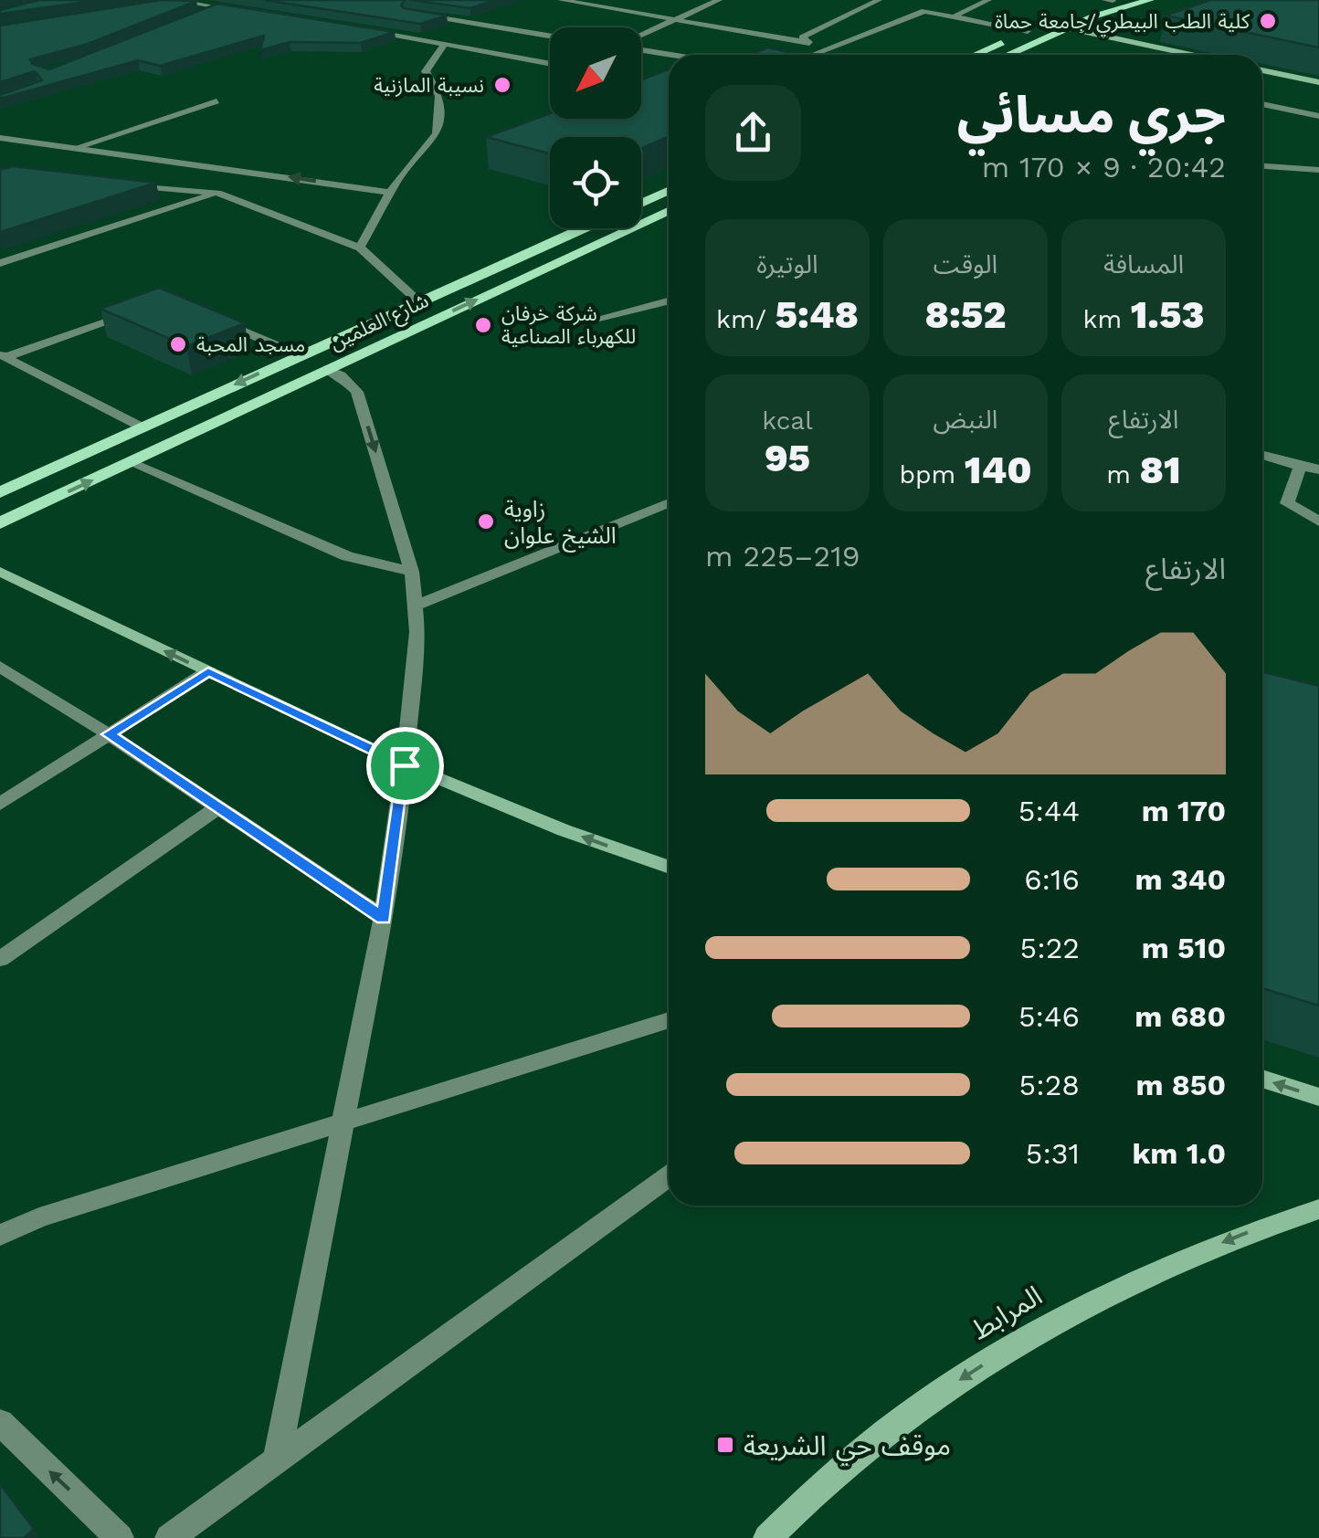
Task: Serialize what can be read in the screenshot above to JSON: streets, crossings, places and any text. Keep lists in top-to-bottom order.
{
  "streets": {
    "main road": ["شارع العلمين", "المرابط"]
  },
  "one_way": ["المرابط"],
  "places": {
    "other": [
      "كلية الطب البيطري/جامعة حماة",
      "نسيبة المازنية",
      "شركة خرفان للكهرباء الصناعية",
      "مسجد المحبة",
      "زاوية الشيخ علوان"
    ],
    "transit": ["موقف حي الشريعة"]
  },
  "north": "bottom left",
  "page": {
    "heading": ["جري مسائي", "20:42 · 9 × 170 m"],
    "stats": [
      ["المسافة", "1.53 km"],
      ["الوقت", "8:52"],
      ["الوتيرة", "5:48 /km"],
      ["الارتفاع", "81 m"],
      ["النبض", "140 bpm"],
      ["kcal", "95"]
    ],
    "chart": ["الارتفاع", "219–225 m"],
    "list": [
      {
        "name": "170 m",
        "note": "5:44"
      },
      {
        "name": "340 m",
        "note": "6:16"
      },
      {
        "name": "510 m",
        "note": "5:22"
      },
      {
        "name": "680 m",
        "note": "5:46"
      },
      {
        "name": "850 m",
        "note": "5:28"
      },
      {
        "name": "1.0 km",
        "note": "5:31"
      }
    ]
  }
}
